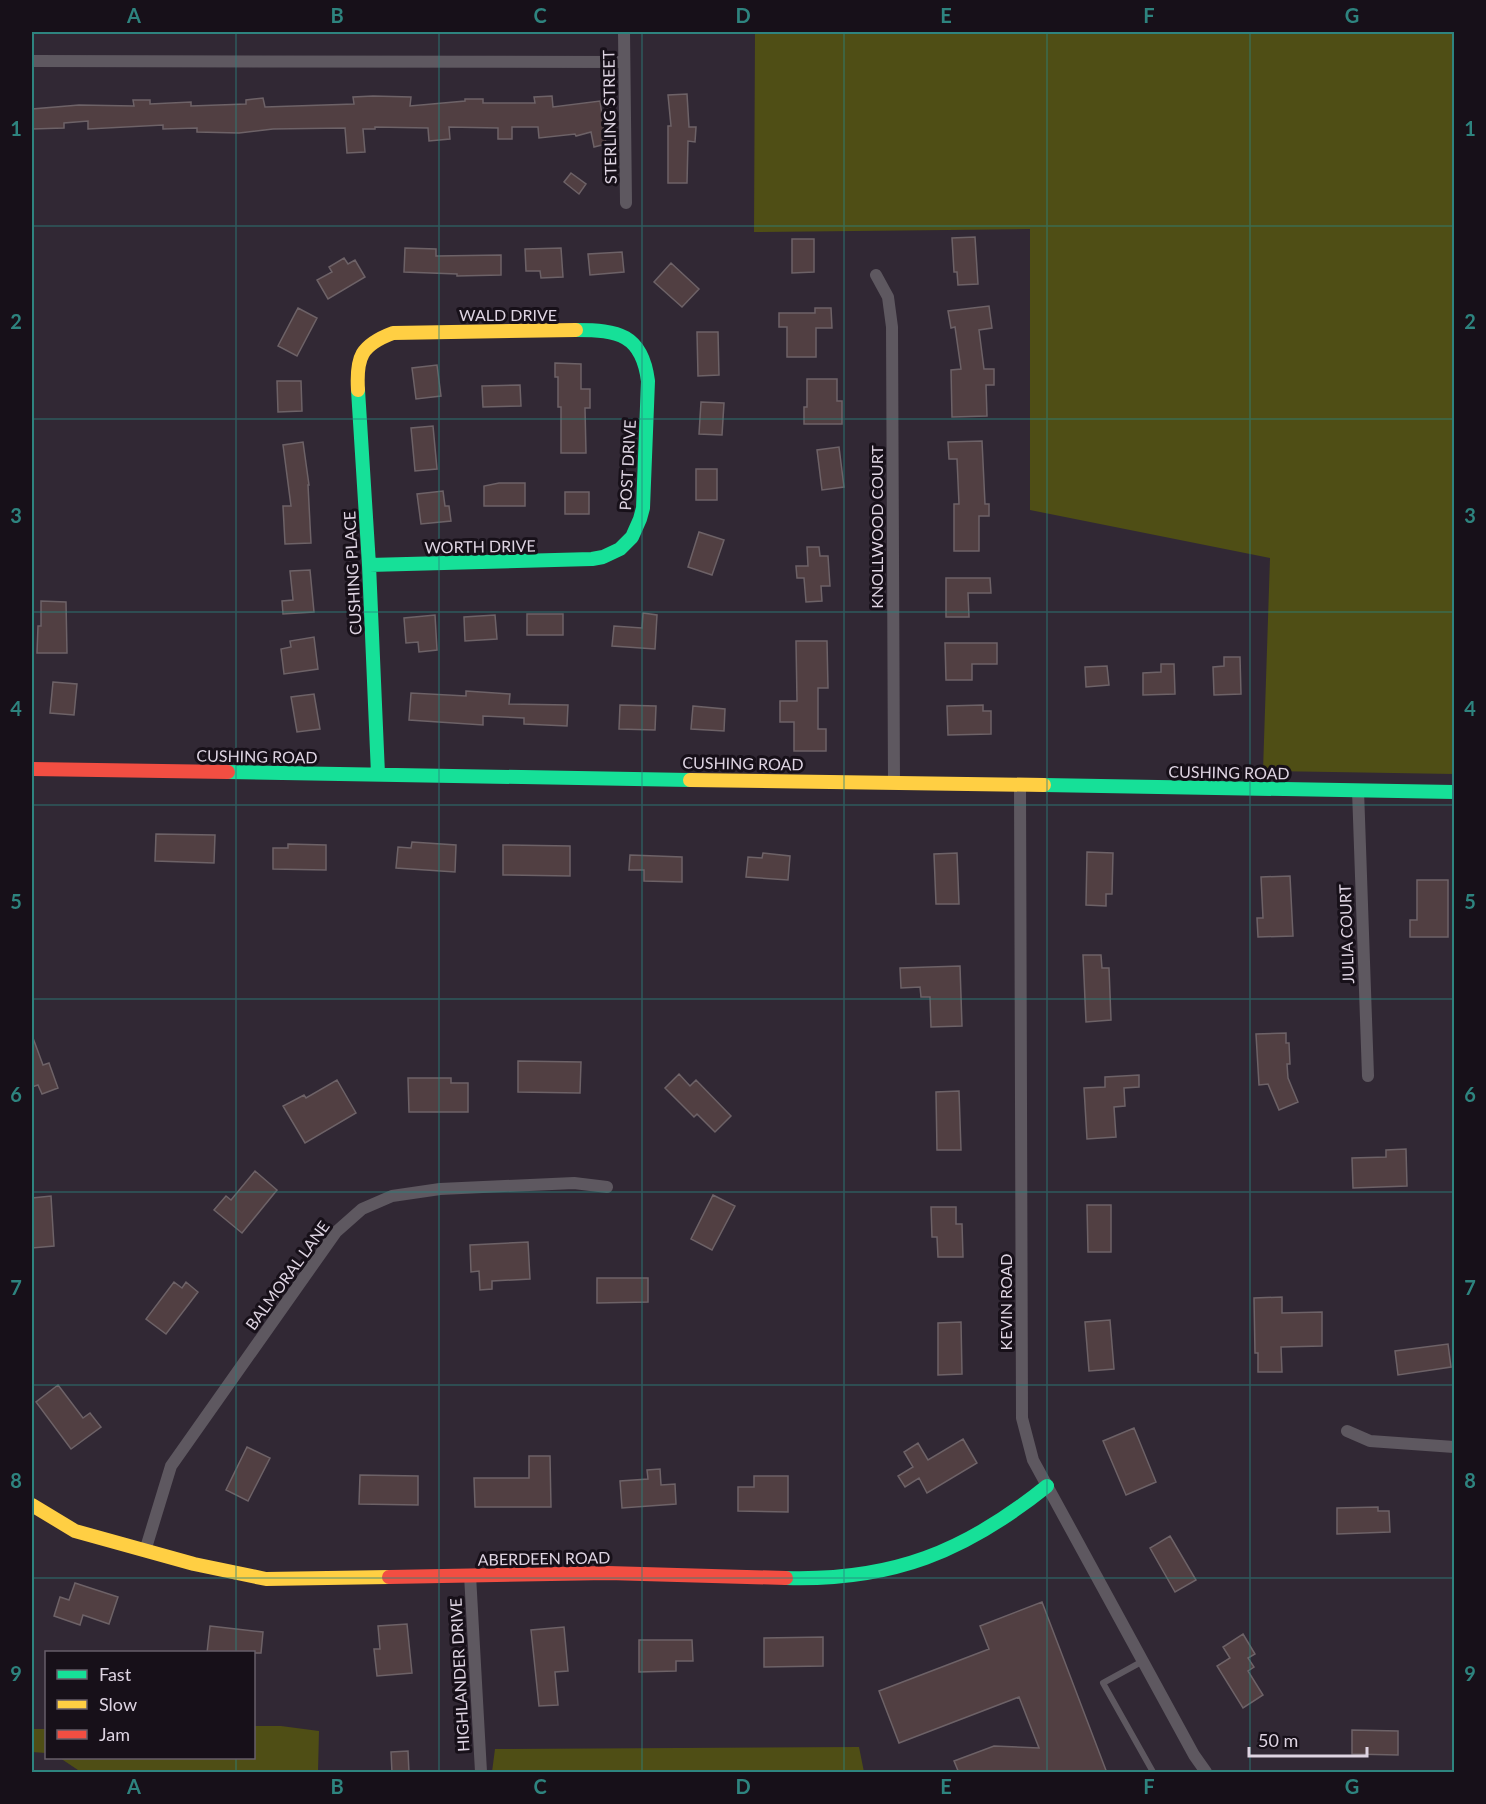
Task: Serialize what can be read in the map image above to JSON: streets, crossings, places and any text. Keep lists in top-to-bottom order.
{
  "streets": {
    "street": [
      "STERLING STREET",
      "WALD DRIVE",
      "POST DRIVE",
      "KNOLLWOOD COURT",
      "WORTH DRIVE",
      "CUSHING PLACE",
      "CUSHING ROAD",
      "JULIA COURT",
      "BALMORAL LANE",
      "KEVIN ROAD",
      "ABERDEEN ROAD",
      "HIGHLANDER DRIVE"
    ]
  },
  "crossings": [
    ["WALD DRIVE", "POST DRIVE"],
    ["WALD DRIVE", "CUSHING PLACE"],
    ["POST DRIVE", "WORTH DRIVE"],
    ["KNOLLWOOD COURT", "CUSHING ROAD"],
    ["WORTH DRIVE", "CUSHING PLACE"],
    ["CUSHING PLACE", "CUSHING ROAD"],
    ["CUSHING ROAD", "JULIA COURT"],
    ["CUSHING ROAD", "KEVIN ROAD"],
    ["BALMORAL LANE", "ABERDEEN ROAD"],
    ["KEVIN ROAD", "ABERDEEN ROAD"],
    ["ABERDEEN ROAD", "HIGHLANDER DRIVE"]
  ],
  "legend": ["Fast", "Slow", "Jam"],
  "scale_bar": "50 m",
  "grid": {
    "columns": [
      "A",
      "B",
      "C",
      "D",
      "E",
      "F",
      "G"
    ],
    "rows": [
      "1",
      "2",
      "3",
      "4",
      "5",
      "6",
      "7",
      "8",
      "9"
    ]
  }
}
